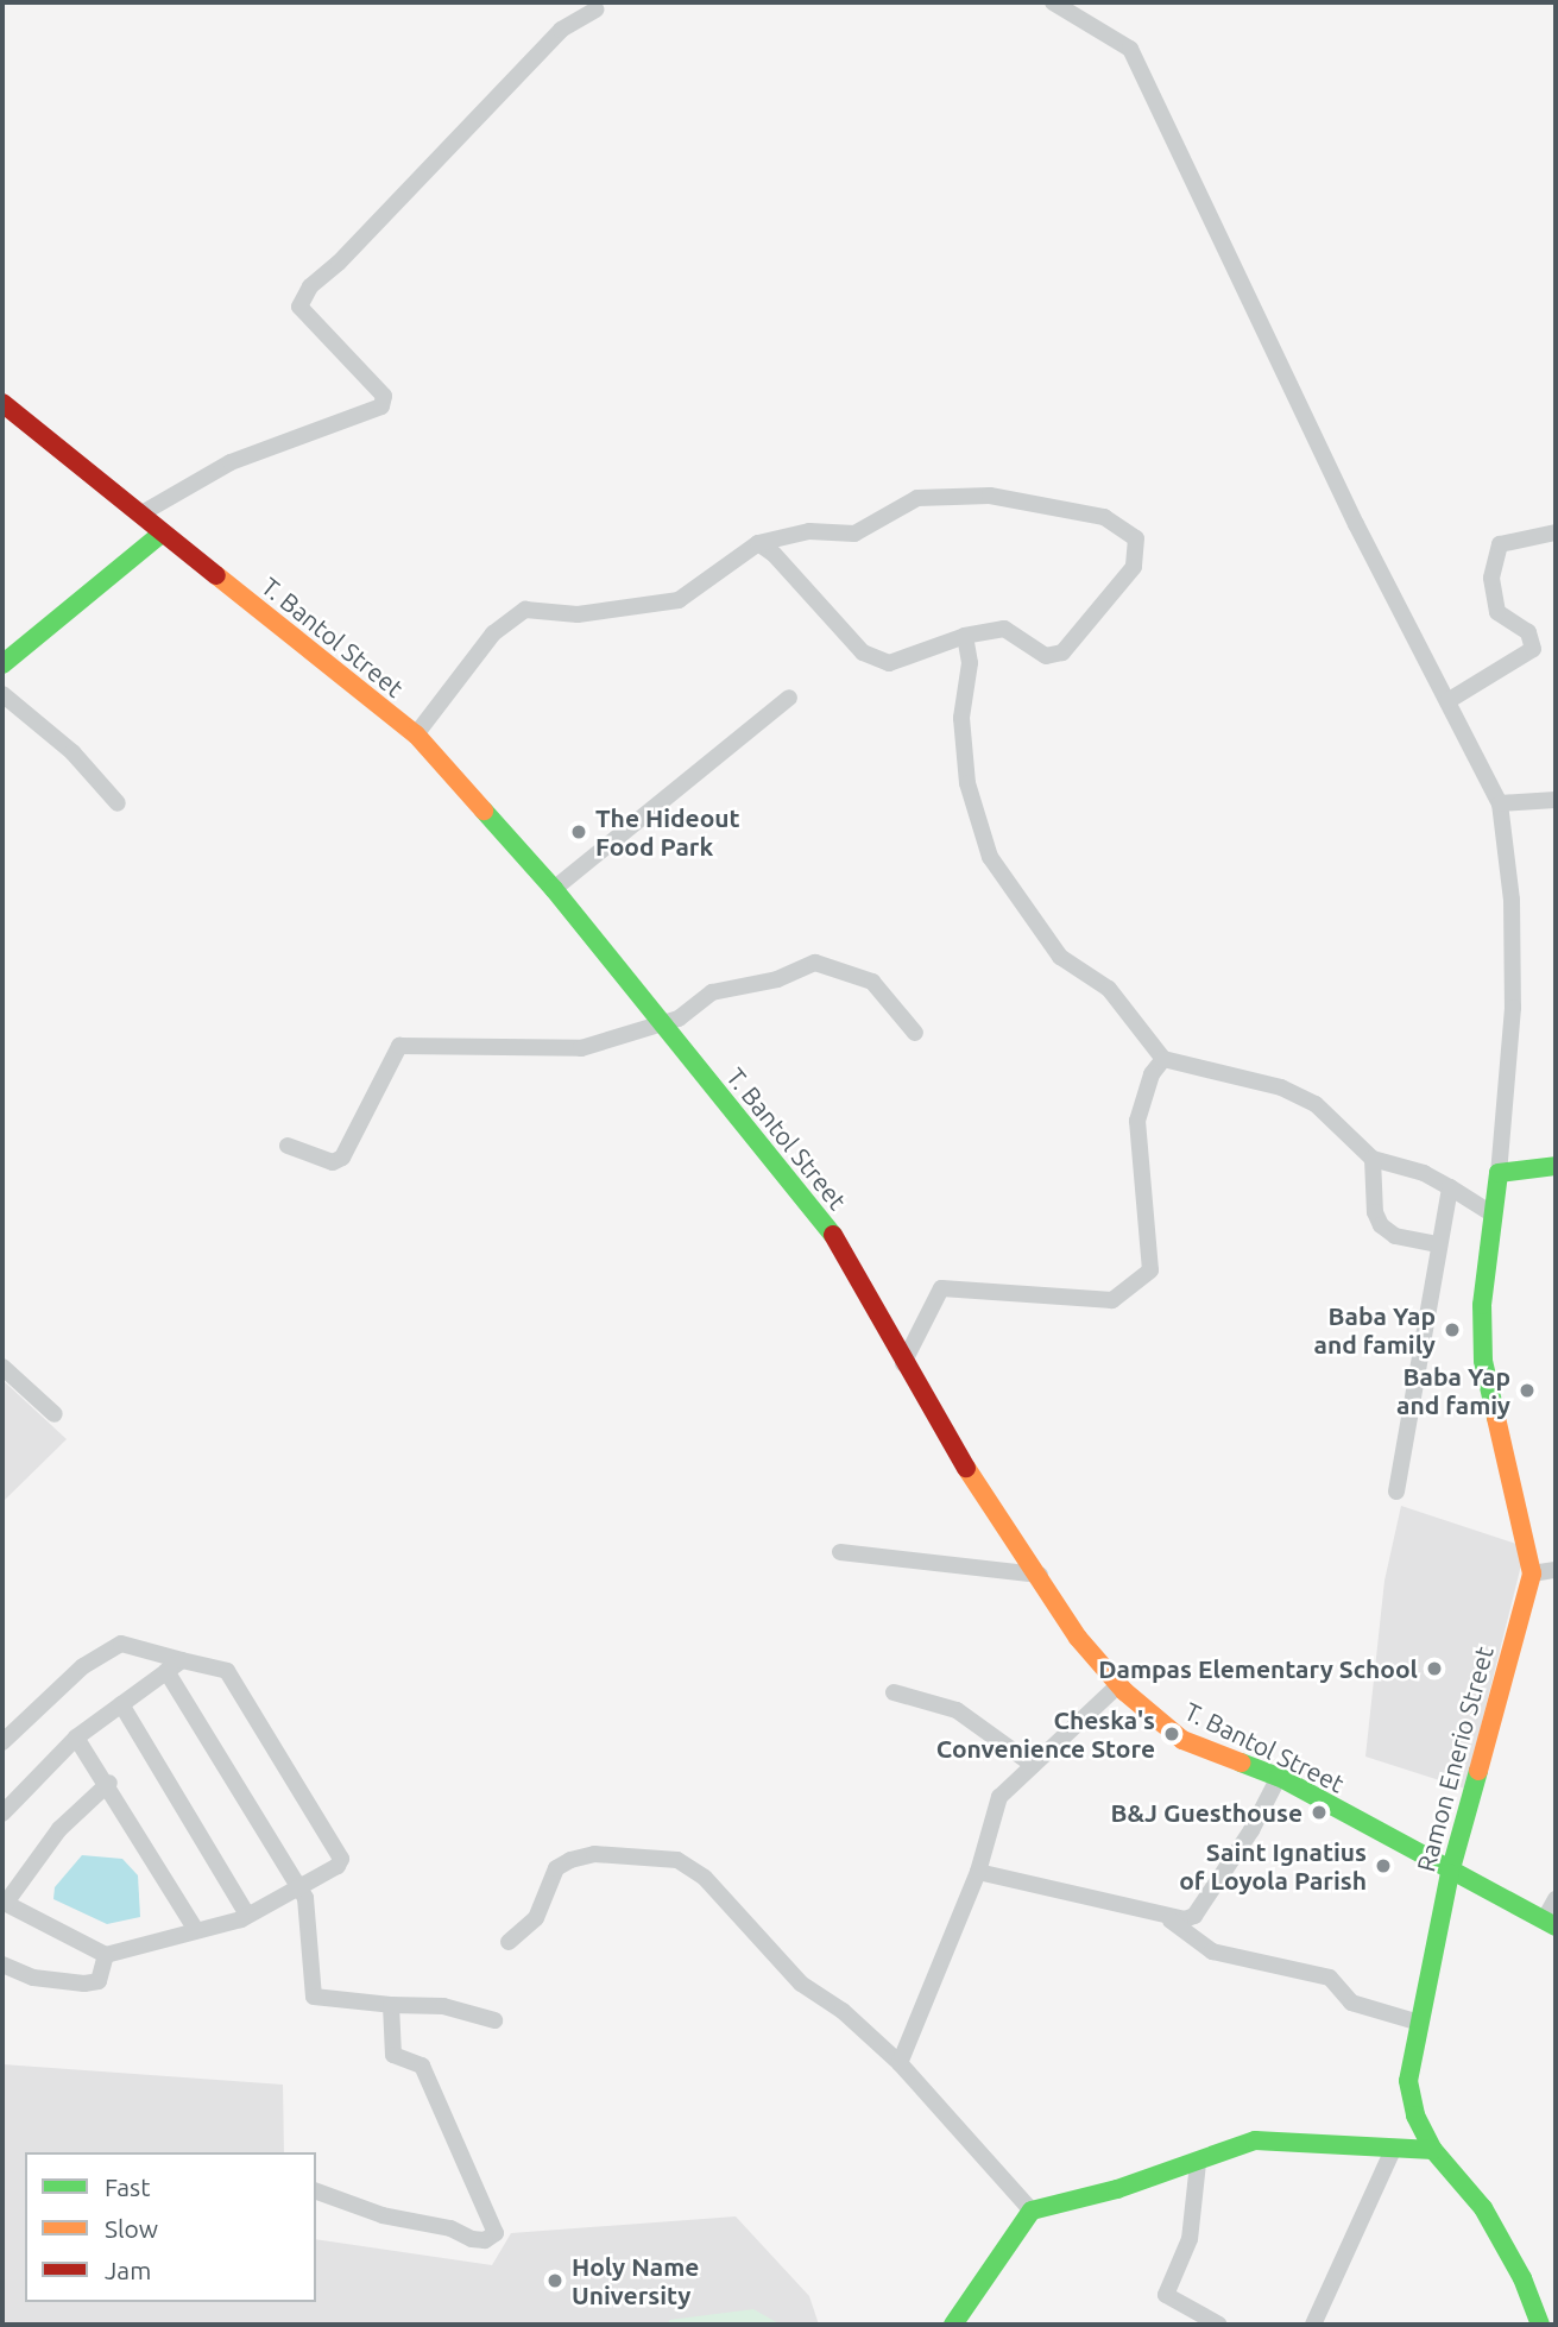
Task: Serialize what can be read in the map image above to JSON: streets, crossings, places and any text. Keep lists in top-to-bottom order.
{
  "streets": {
    "main road": ["T. Bantol Street", "Ramon Enerio Street"]
  },
  "crossings": [
    ["T. Bantol Street", "Ramon Enerio Street"]
  ],
  "places": [
    "The Hideout Food Park",
    "Baba Yap and family",
    "Baba Yap and famiy",
    "Dampas Elementary School",
    "Cheska's Convenience Store",
    "B&J Guesthouse",
    "Saint Ignatius of Loyola Parish",
    "Holy Name University"
  ],
  "legend": ["Fast", "Slow", "Jam"]
}
